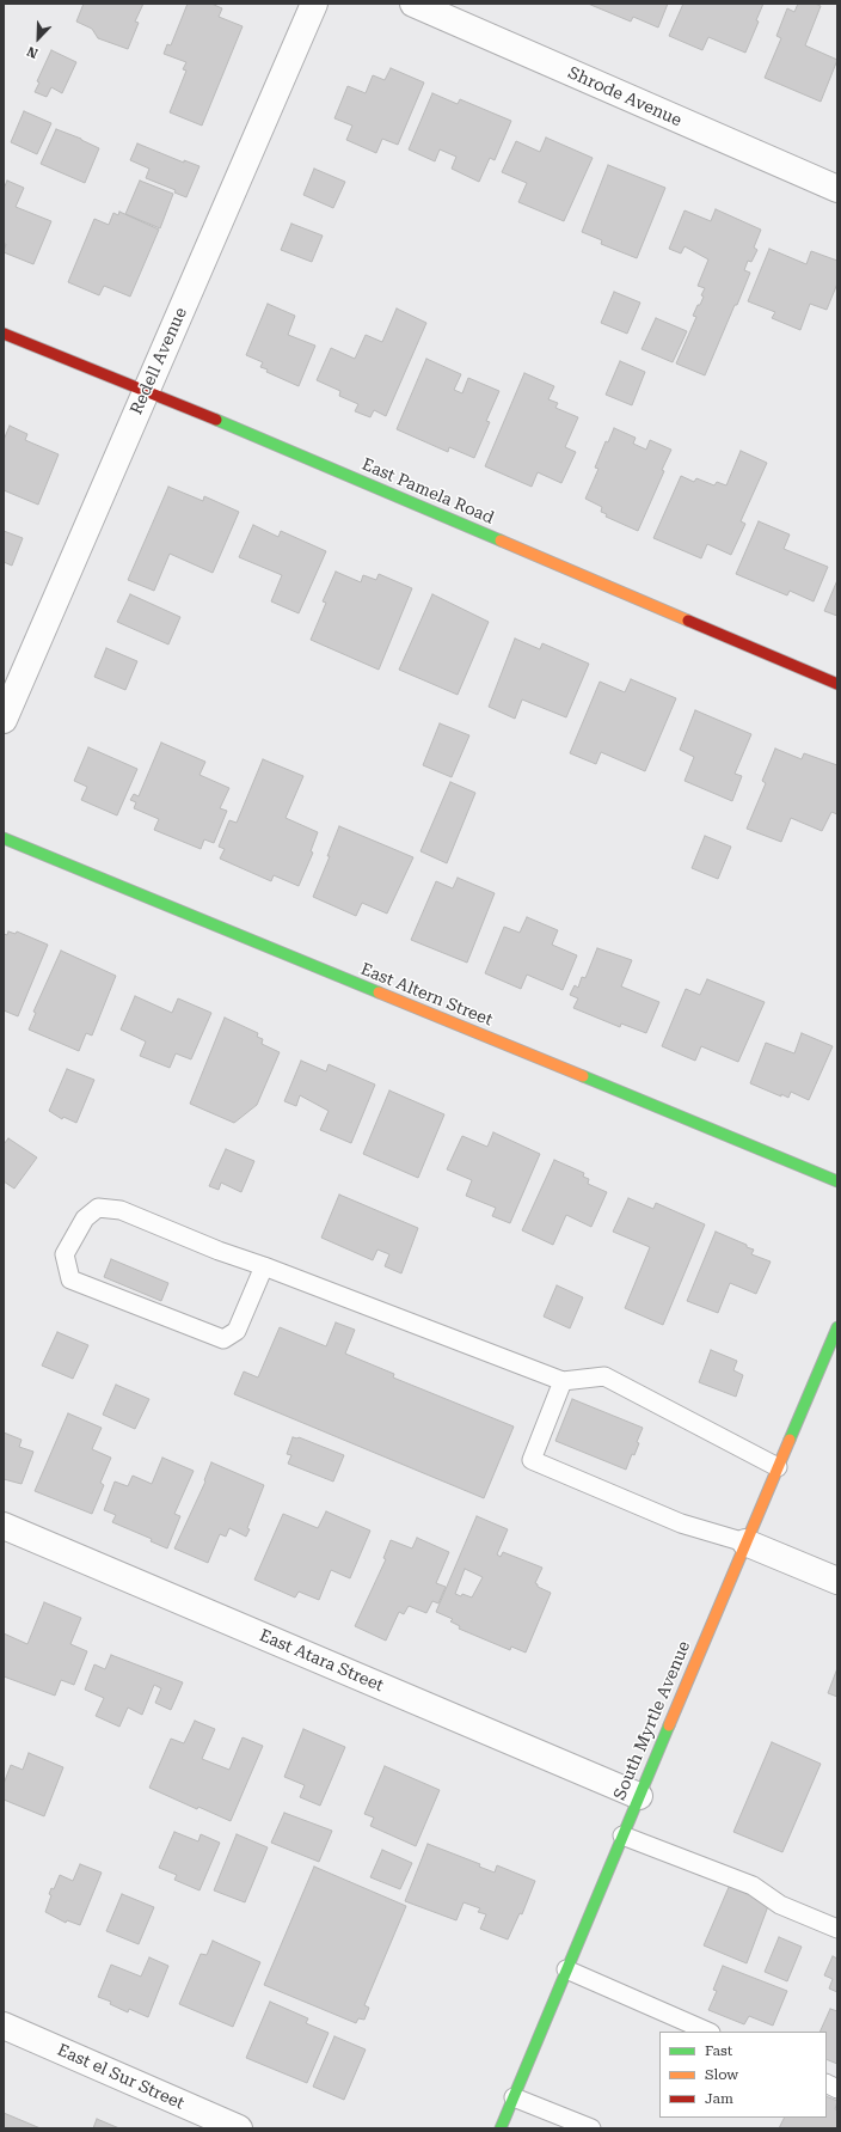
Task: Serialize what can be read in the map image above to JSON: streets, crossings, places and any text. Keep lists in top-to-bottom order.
{
  "streets": {
    "street": [
      "Shrode Avenue",
      "Redell Avenue",
      "East Pamela Road",
      "East Altern Street",
      "East Atara Street",
      "South Myrtle Avenue",
      "East el Sur Street"
    ]
  },
  "crossings": [
    ["Redell Avenue", "East Pamela Road"],
    ["East Atara Street", "South Myrtle Avenue"]
  ],
  "legend": ["Fast", "Slow", "Jam"],
  "north": "bottom left"
}
